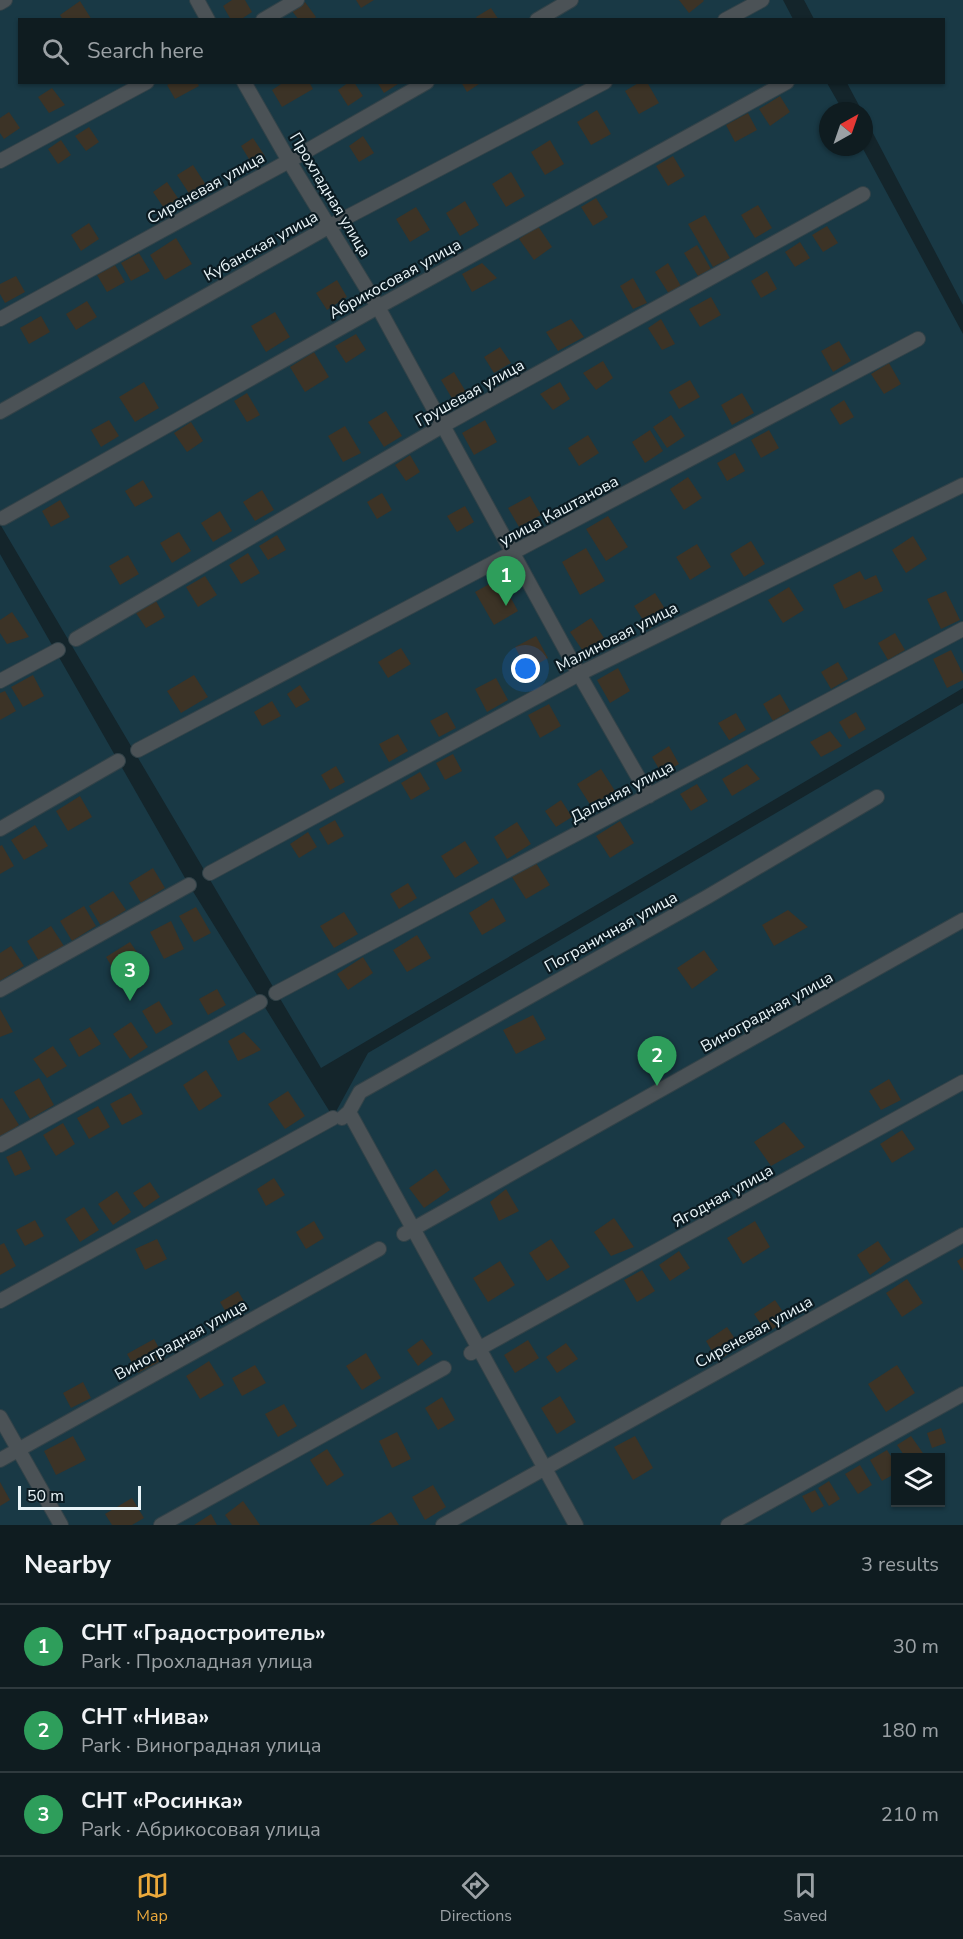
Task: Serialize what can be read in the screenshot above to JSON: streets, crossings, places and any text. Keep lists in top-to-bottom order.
{
  "streets": {
    "street": [
      "Сиреневая улица",
      "Прохладная улица",
      "Кубанская улица",
      "Абрикосовая улица",
      "Грушевая улица",
      "улица Каштанова",
      "Малиновая улица",
      "Дальняя улица",
      "Пограничная улица",
      "Виноградная улица",
      "Ягодная улица"
    ]
  },
  "crossings": [
    ["Сиреневая улица", "Прохладная улица"],
    ["Прохладная улица", "Кубанская улица"],
    ["Прохладная улица", "Абрикосовая улица"],
    ["Прохладная улица", "Грушевая улица"],
    ["Прохладная улица", "улица Каштанова"],
    ["Прохладная улица", "Малиновая улица"],
    ["Прохладная улица", "Дальняя улица"]
  ],
  "scale_bar": "50 m",
  "north": "top right",
  "page": {
    "search": "Search here",
    "pins": ["1", "3", "2"],
    "scale": "50 m",
    "heading": ["Nearby", "3 results"],
    "list": [
      {
        "mark": "1",
        "name": "СНТ «Градостроитель»",
        "note": "Park · Прохладная улица",
        "value": "30 m"
      },
      {
        "mark": "2",
        "name": "СНТ «Нива»",
        "note": "Park · Виноградная улица",
        "value": "180 m"
      },
      {
        "mark": "3",
        "name": "СНТ «Росинка»",
        "note": "Park · Абрикосовая улица",
        "value": "210 m"
      }
    ],
    "nav": ["Map", "Directions", "Saved"]
  }
}
